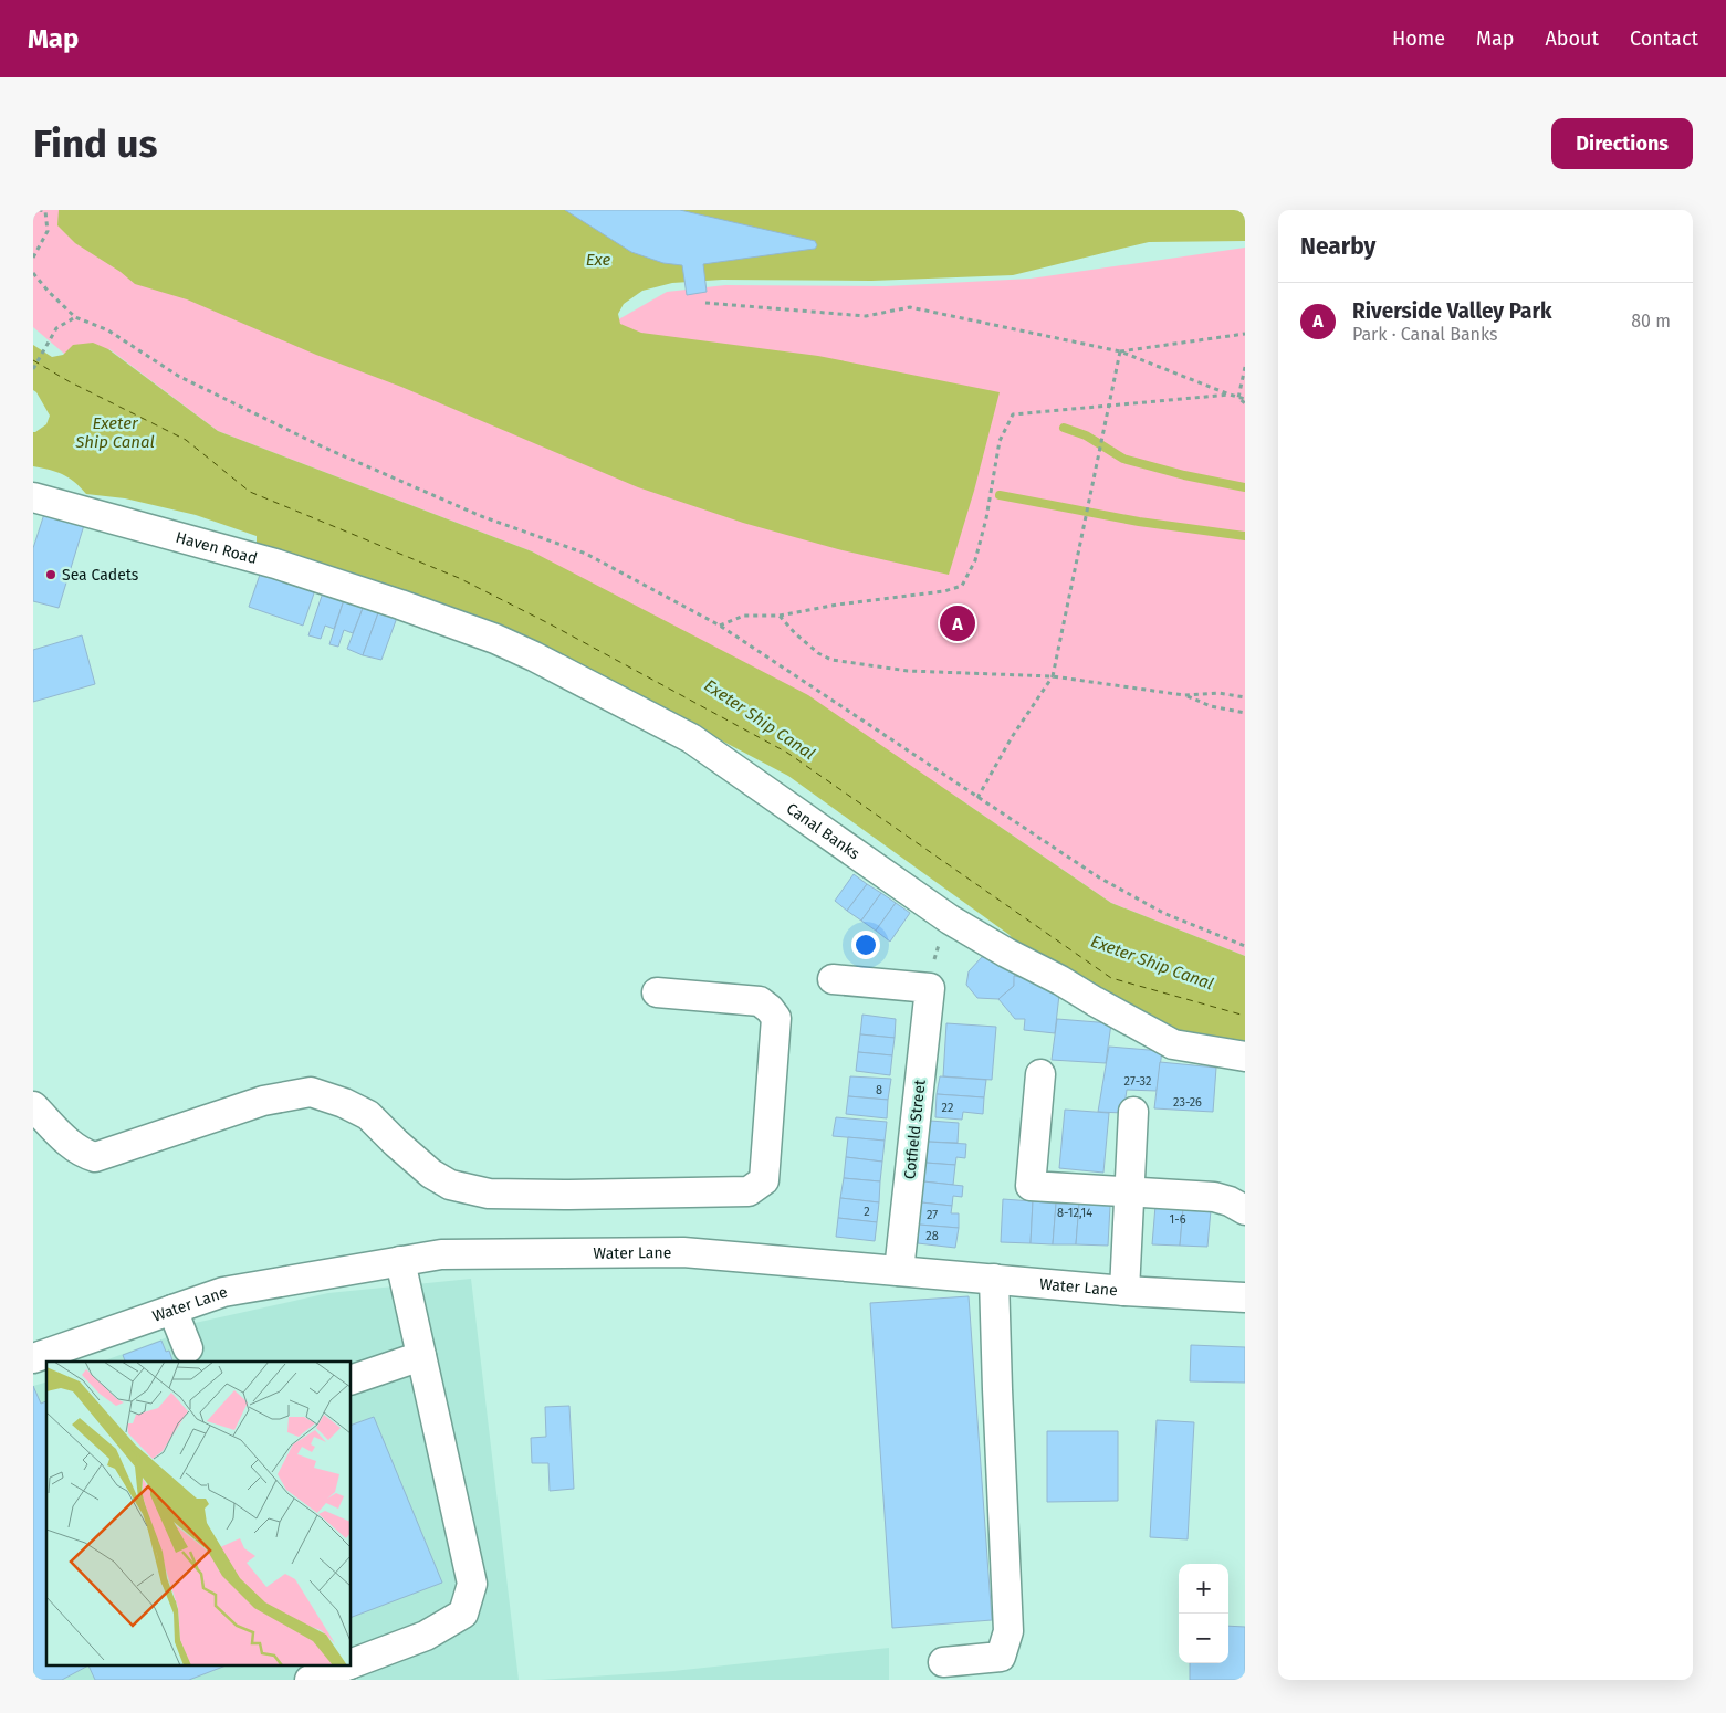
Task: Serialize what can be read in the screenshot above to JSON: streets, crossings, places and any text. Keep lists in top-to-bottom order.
{
  "streets": {
    "street": [
      "Haven Road",
      "Canal Banks",
      "Cotfield Street",
      "Water Lane"
    ]
  },
  "crossings": [
    ["Haven Road", "Canal Banks"],
    ["Cotfield Street", "Water Lane"]
  ],
  "water": ["Exe", "Exeter Ship Canal"],
  "places": ["Sea Cadets"],
  "house_numbers": [
    "27-32",
    "8",
    "23-26",
    "22",
    "2",
    "8-12,14",
    "27",
    "1-6",
    "28"
  ],
  "page": {
    "header": "Map",
    "nav": [
      "Home",
      "Map",
      "About",
      "Contact"
    ],
    "buttons": "Directions",
    "title": "Find us",
    "heading": "Nearby",
    "list": [
      {
        "mark": "A",
        "name": "Riverside Valley Park",
        "note": "Park · Canal Banks",
        "value": "80 m"
      }
    ],
    "pins": "A",
    "map_buttons": ["+", "−"]
  }
}
